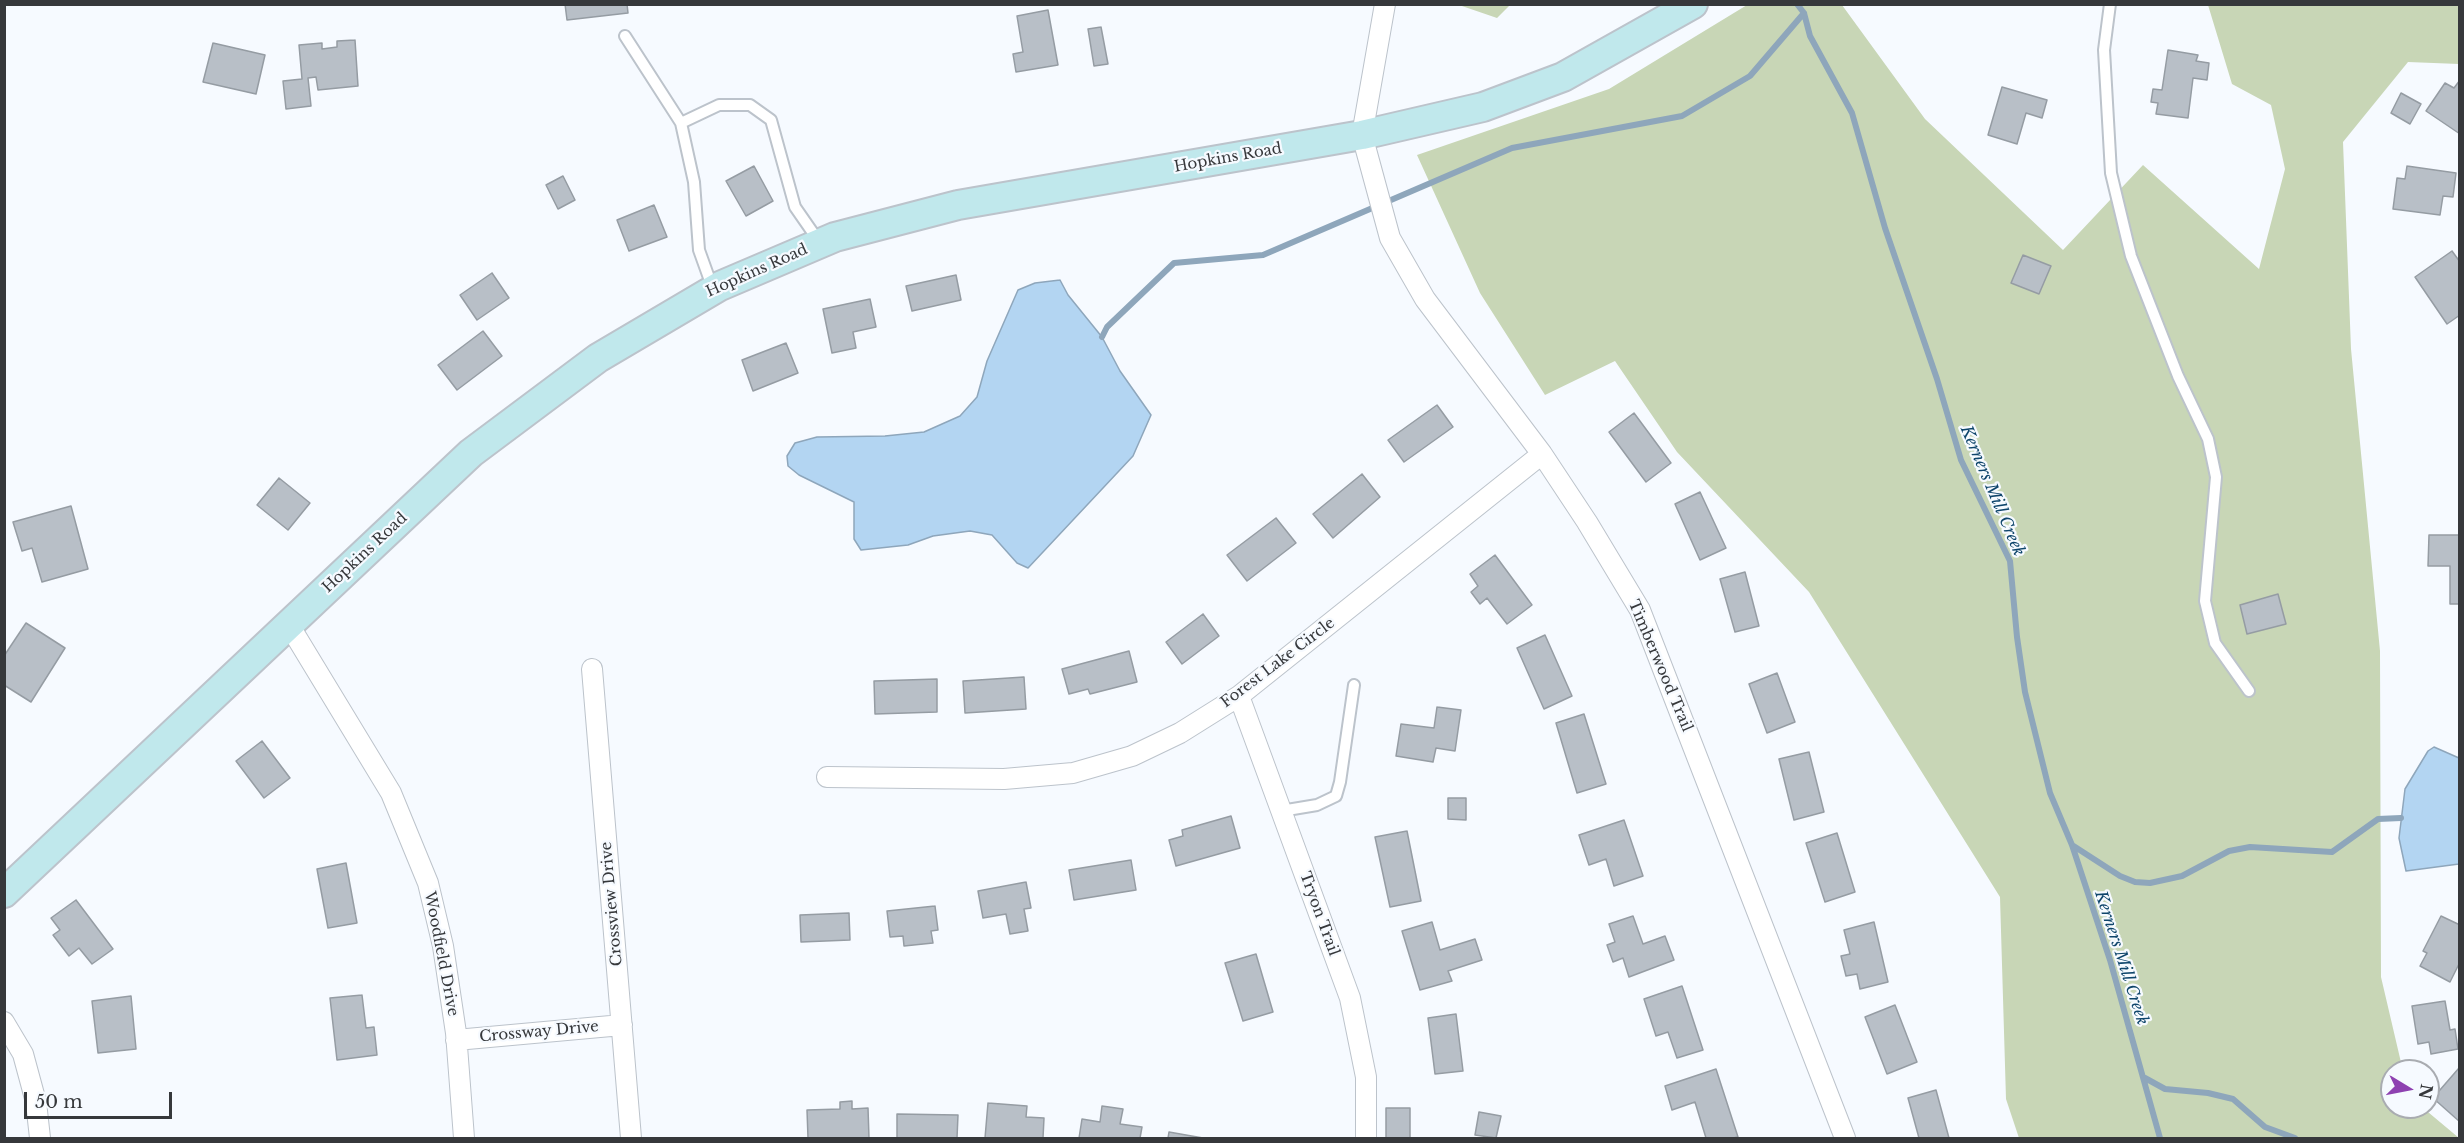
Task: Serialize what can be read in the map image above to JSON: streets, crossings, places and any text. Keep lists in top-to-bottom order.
{
  "streets": {
    "main road": ["Hopkins Road"],
    "street": [
      "Forest Lake Circle",
      "Timberwood Trail",
      "Crossview Drive",
      "Tryon Trail",
      "Woodfield Drive",
      "Crossway Drive"
    ]
  },
  "crossings": [
    ["Hopkins Road", "Timberwood Trail"],
    ["Hopkins Road", "Woodfield Drive"],
    ["Forest Lake Circle", "Timberwood Trail"],
    ["Forest Lake Circle", "Tryon Trail"],
    ["Crossview Drive", "Crossway Drive"],
    ["Woodfield Drive", "Crossway Drive"]
  ],
  "water": ["Kerners Mill Creek"],
  "scale_bar": "50 m",
  "north": "right"
}
